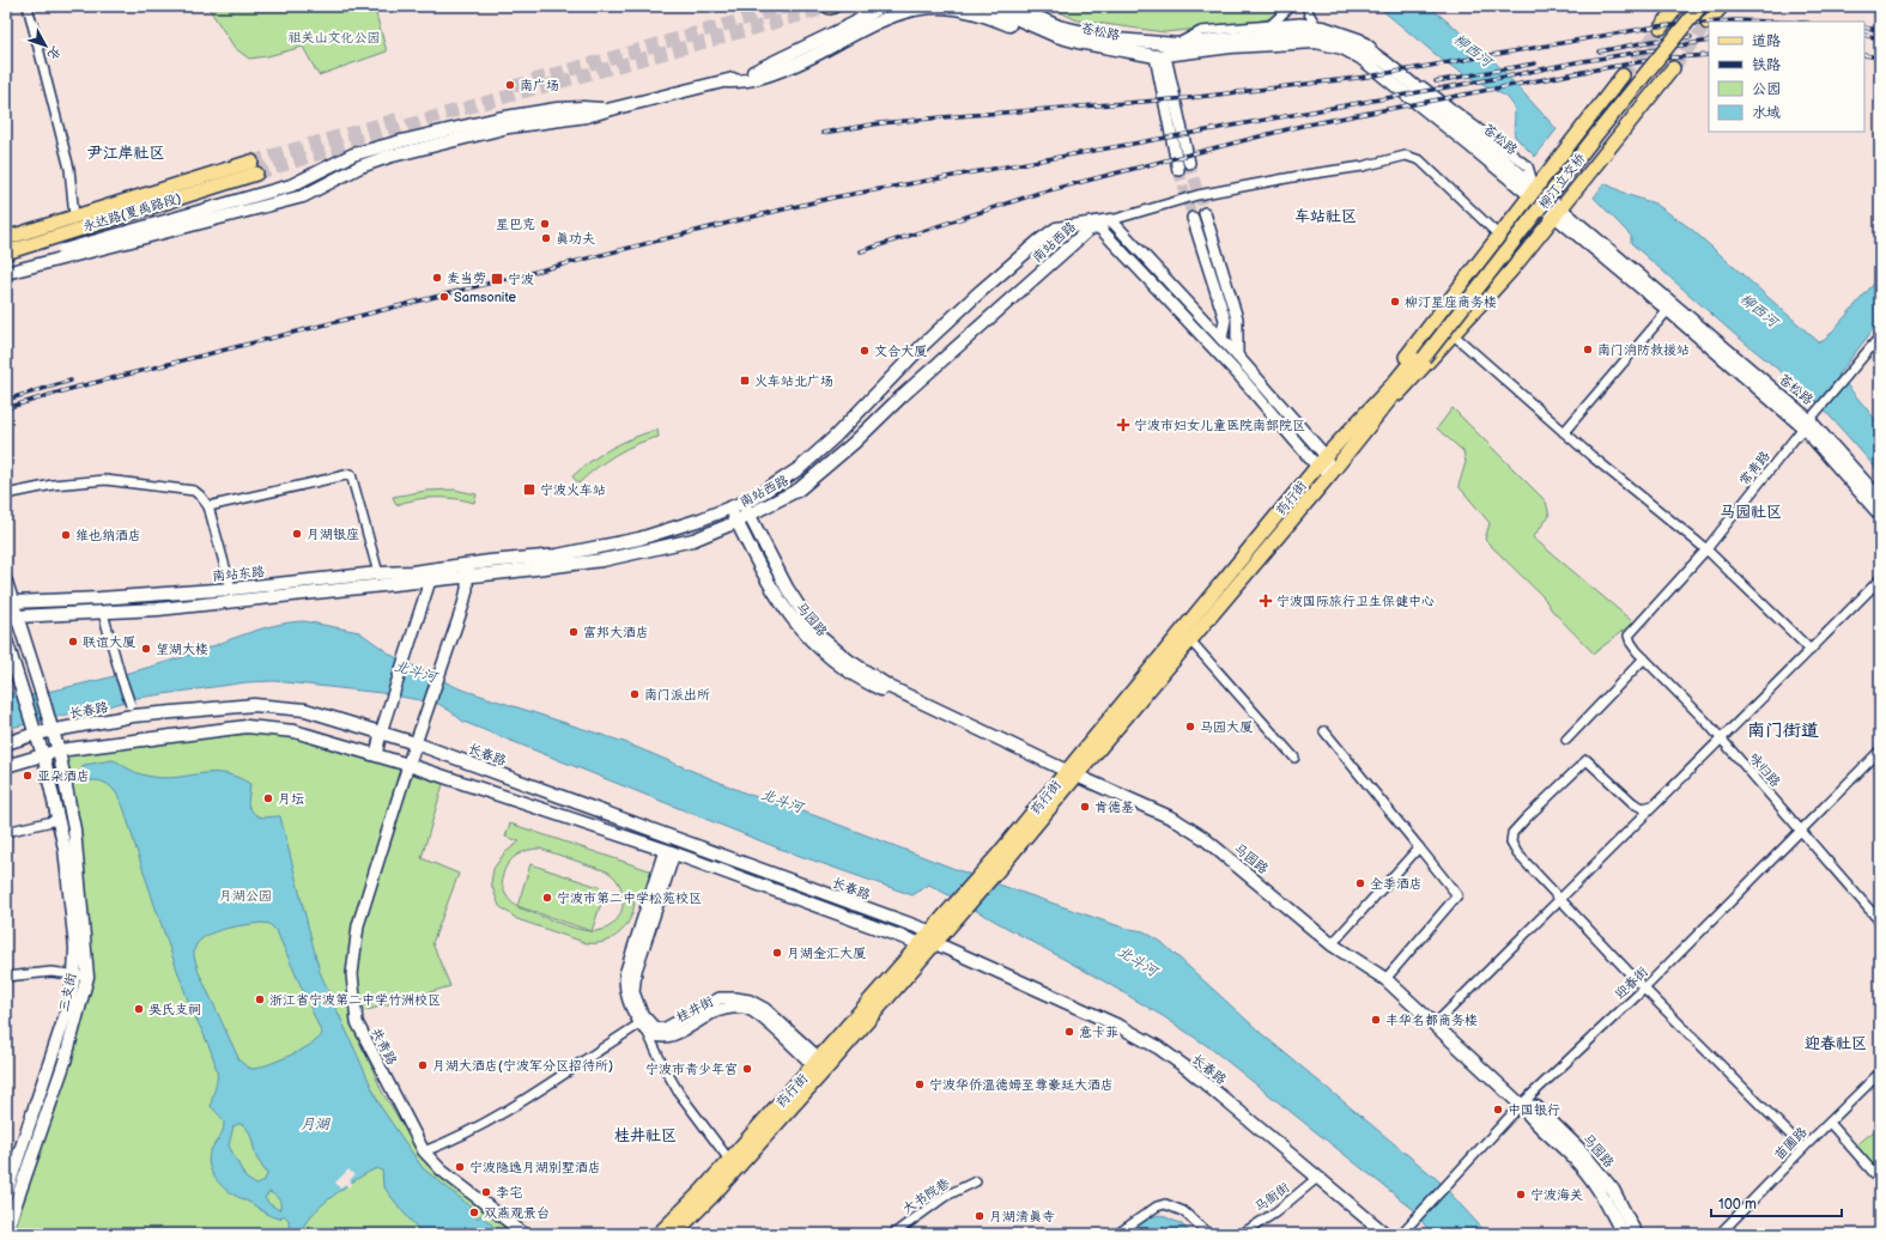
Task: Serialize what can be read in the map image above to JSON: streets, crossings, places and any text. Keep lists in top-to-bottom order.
{
  "streets": {
    "main road": [
      "苍松路",
      "柳汀立交桥",
      "永达路(夏禹路段)",
      "南站西路",
      "药行街",
      "南站东路",
      "马园路",
      "长春路",
      "三支街"
    ],
    "street": [
      "常青路",
      "咏归路",
      "迎春街",
      "桂井街",
      "共青路",
      "苗圃路",
      "大书院巷",
      "马衙街"
    ]
  },
  "crossings": [
    ["苍松路", "常青路"],
    ["柳汀立交桥", "药行街"],
    ["南站西路", "南站东路"],
    ["南站西路", "马园路"],
    ["常青路", "咏归路"],
    ["药行街", "马园路"],
    ["药行街", "长春路"],
    ["药行街", "桂井街"],
    ["马园路", "迎春街"],
    ["长春路", "三支街"],
    ["长春路", "马衙街"],
    ["咏归路", "迎春街"]
  ],
  "districts": [
    "尹江岸社区",
    "车站社区",
    "马园社区",
    "南门街道",
    "迎春社区",
    "桂井社区"
  ],
  "water": ["柳西河", "北斗河", "月湖"],
  "parks": ["祖关山文化公园", "月湖公园"],
  "places": {
    "other": [
      "南广场",
      "星巴克",
      "真功夫",
      "麦当劳",
      "Samsonite",
      "柳汀星座商务楼",
      "南门消防救援站",
      "文合大厦",
      "月湖银座",
      "维也纳酒店",
      "富邦大酒店",
      "联谊大厦",
      "望湖大楼",
      "南门派出所",
      "马园大厦",
      "亚朵酒店",
      "月坛",
      "肯德基",
      "全季酒店",
      "宁波市第二中学松苑校区",
      "月湖金汇大厦",
      "浙江省宁波第二中学竹洲校区",
      "吴氏支祠",
      "丰华名都商务楼",
      "意卡菲",
      "月湖大酒店(宁波军分区招待所)",
      "宁波市青少年宫",
      "宁波华侨温德姆至尊豪廷大酒店",
      "中国银行",
      "宁波隐逸月湖别墅酒店",
      "李宅",
      "宁波海关",
      "双燕观景台",
      "月湖清真寺"
    ],
    "transit": ["宁波", "火车站北广场", "宁波火车站"],
    "health": ["宁波市妇女儿童医院南部院区", "宁波国际旅行卫生保健中心"]
  },
  "legend": [
    "道路",
    "铁路",
    "公园",
    "水域"
  ],
  "scale_bar": "100 m",
  "north": "bottom right"
}
